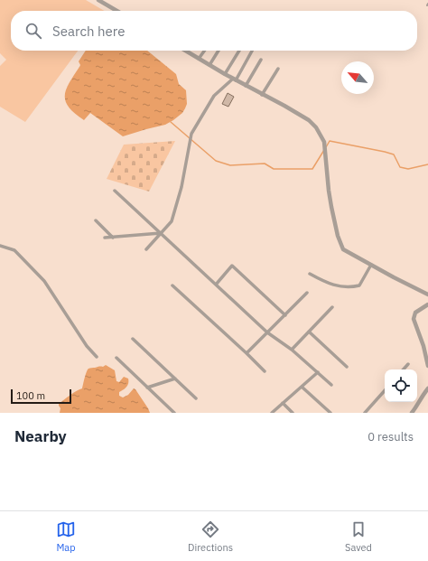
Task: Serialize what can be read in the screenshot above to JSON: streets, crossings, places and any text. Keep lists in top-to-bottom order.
{
  "scale_bar": "100 m",
  "north": "top left",
  "page": {
    "search": "Search here",
    "scale": "100 m",
    "heading": ["Nearby", "0 results"],
    "nav": ["Map", "Directions", "Saved"]
  }
}
